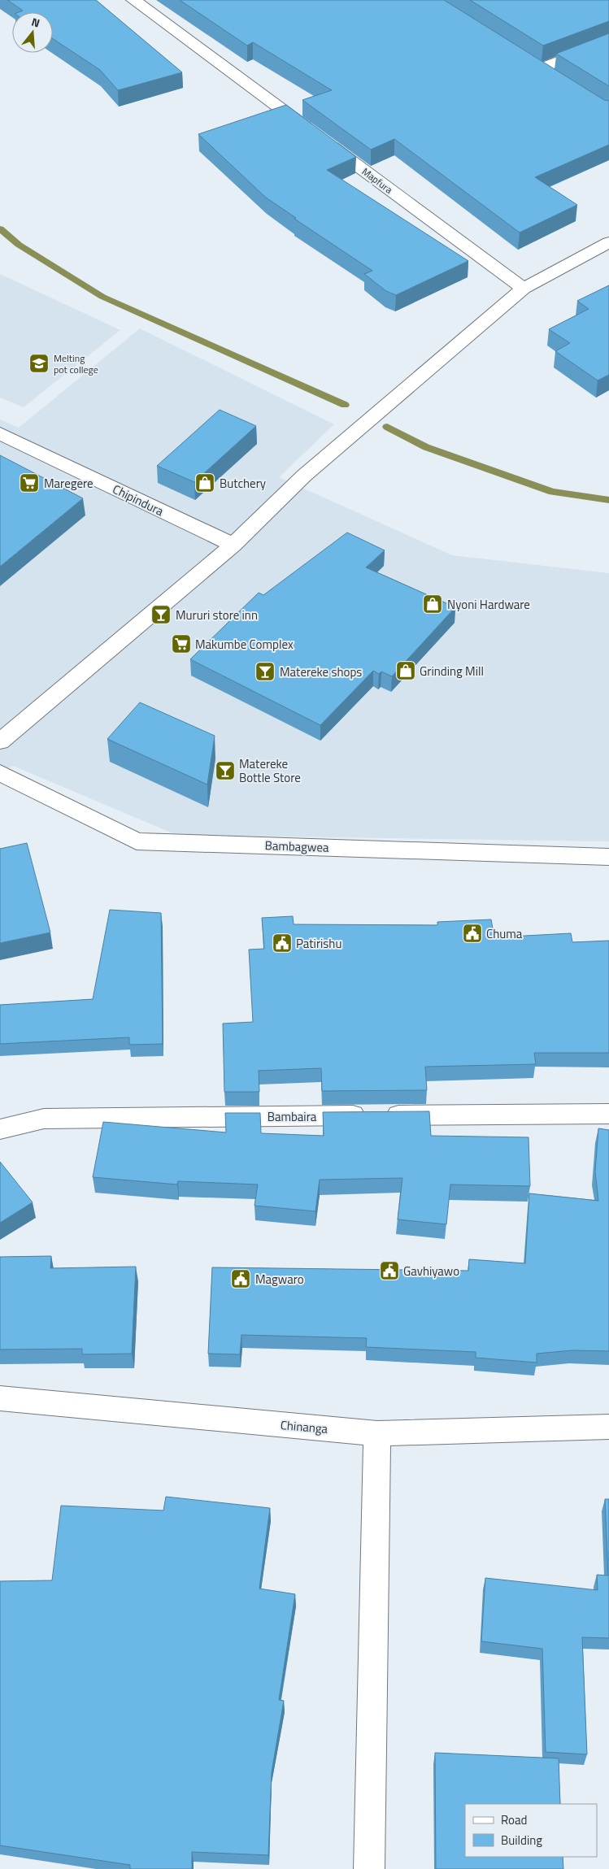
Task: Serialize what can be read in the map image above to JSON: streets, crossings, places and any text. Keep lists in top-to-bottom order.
{
  "streets": {
    "street": [
      "Mapfura",
      "Chipindura",
      "Bambagwea",
      "Bambaira",
      "Chinanga"
    ]
  },
  "places": {
    "school or university": ["Melting pot college"],
    "supermarket": ["Maregere", "Makumbe Complex"],
    "shop": ["Butchery", "Nyoni Hardware", "Grinding Mill"],
    "bar": ["Mururi store inn", "Matereke shops", "Matereke Bottle Store"],
    "public building": [
      "Chuma",
      "Patirishu",
      "Gavhiyawo",
      "Magwaro"
    ]
  },
  "legend": ["Road", "Building"],
  "north": "top"
}
